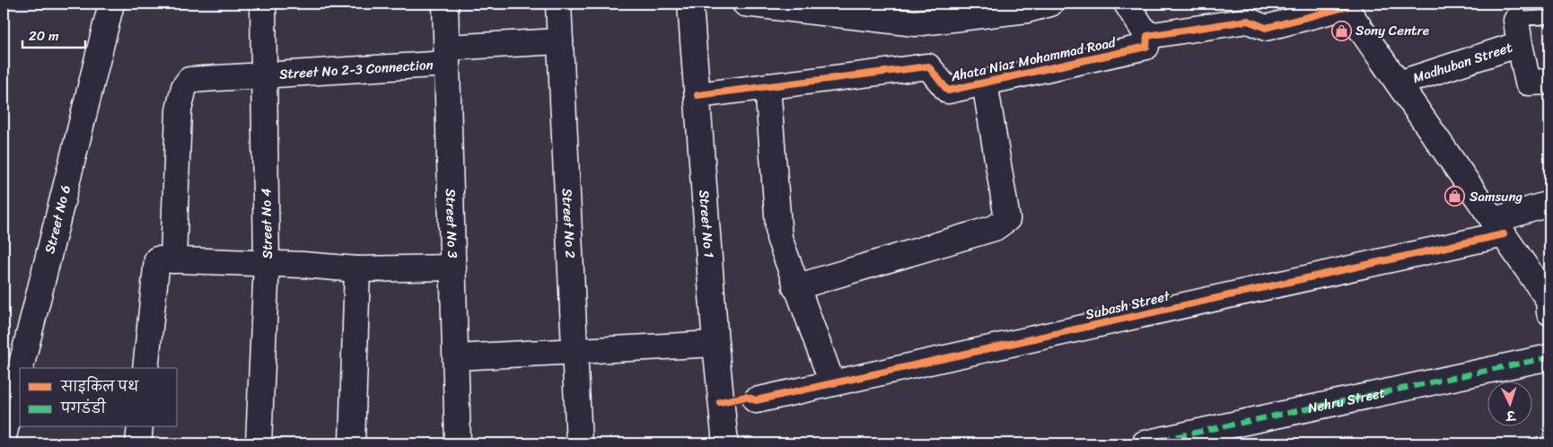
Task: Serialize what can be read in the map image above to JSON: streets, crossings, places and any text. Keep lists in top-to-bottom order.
{
  "streets": {
    "street": [
      "Ahata Niaz Mohammad Road",
      "Madhuban Street",
      "Street No 2-3 Connection",
      "Street No 6",
      "Street No 4",
      "Street No 3",
      "Street No 2",
      "Street No 1",
      "Subash Street",
      "Nehru Street"
    ]
  },
  "crossings": [
    ["Ahata Niaz Mohammad Road", "Street No 1"],
    ["Street No 2-3 Connection", "Street No 4"],
    ["Street No 2-3 Connection", "Street No 3"],
    ["Street No 2-3 Connection", "Street No 2"]
  ],
  "places": {
    "shop": ["Sony Centre", "Samsung"]
  },
  "legend": ["साइकिल पथ", "पगडंडी"],
  "scale_bar": "20 m",
  "north": "bottom"
}
